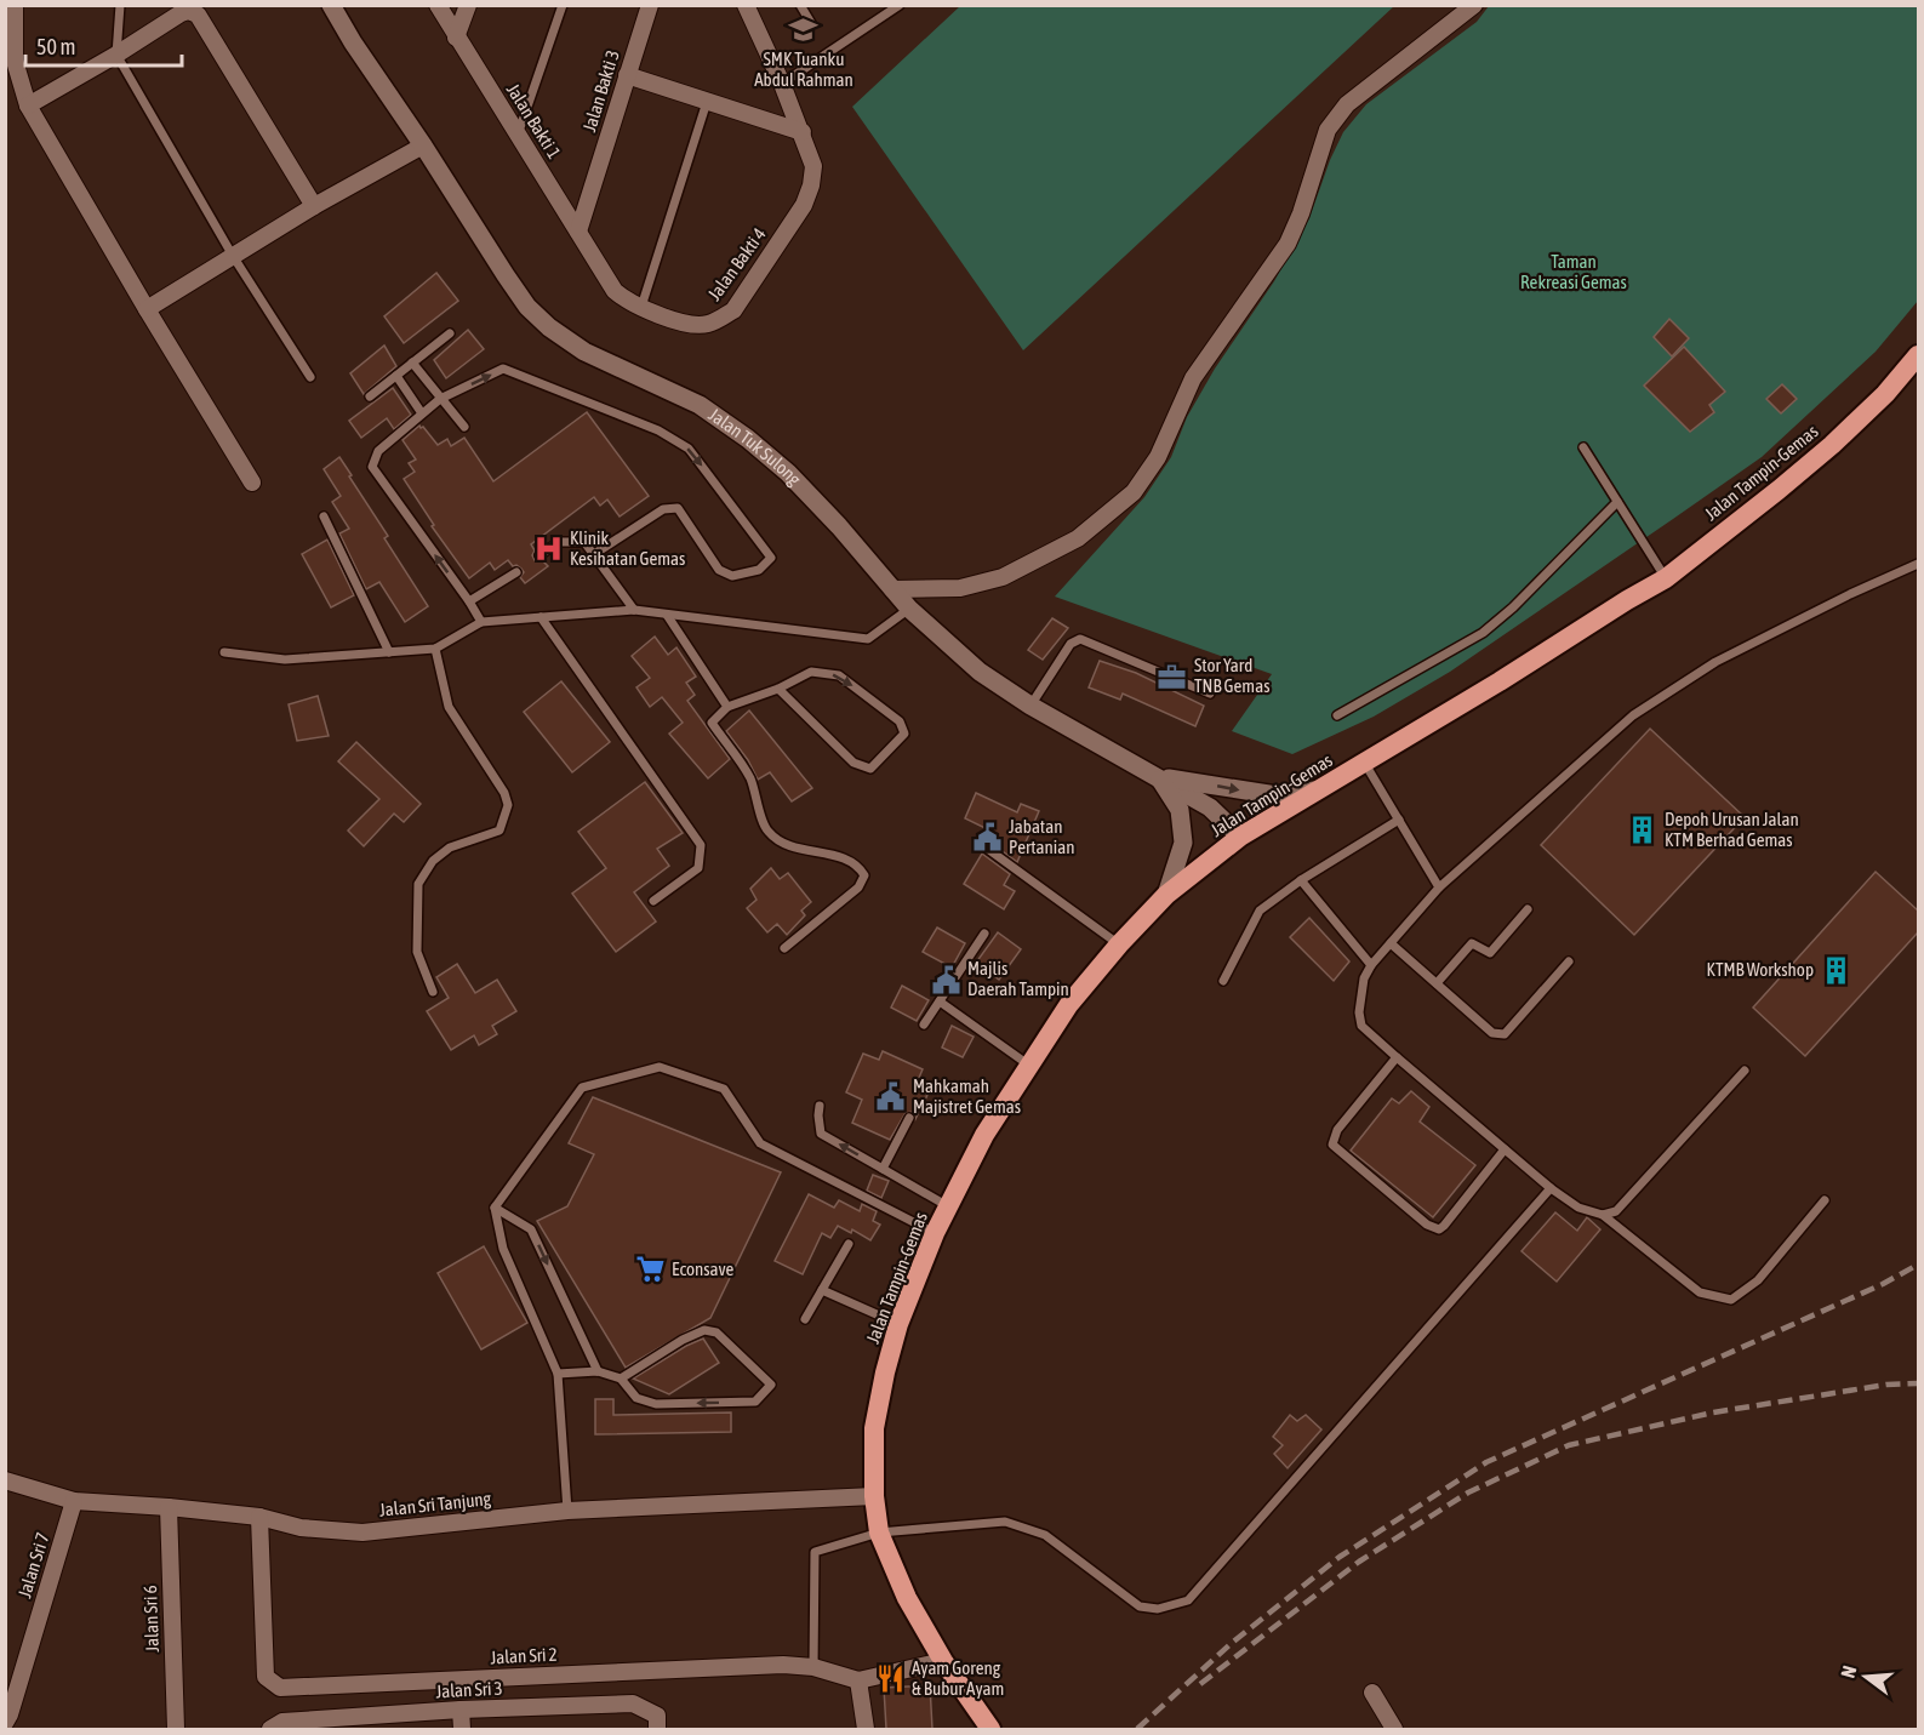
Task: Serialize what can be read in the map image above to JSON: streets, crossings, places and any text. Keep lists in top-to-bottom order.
{
  "streets": {
    "highway": ["Jalan Tampin-Gemas"],
    "street": [
      "Jalan Bakti 3",
      "Jalan Bakti 1",
      "Jalan Bakti 4",
      "Jalan Tuk Sulong",
      "Jalan Sri Tanjung",
      "Jalan Sri 7",
      "Jalan Sri 6",
      "Jalan Sri 2",
      "Jalan Sri 3"
    ]
  },
  "crossings": [
    ["Jalan Bakti 3", "Jalan Bakti 1"],
    ["Jalan Bakti 1", "Jalan Bakti 4"],
    ["Jalan Tuk Sulong", "Jalan Tampin-Gemas"],
    ["Jalan Tampin-Gemas", "Jalan Sri Tanjung"],
    ["Jalan Tampin-Gemas", "Jalan Sri 2"],
    ["Jalan Sri Tanjung", "Jalan Sri 7"],
    ["Jalan Sri Tanjung", "Jalan Sri 6"],
    ["Jalan Sri Tanjung", "Jalan Sri 2"]
  ],
  "parks": ["Taman Rekreasi Gemas"],
  "places": {
    "school or university": ["SMK Tuanku Abdul Rahman"],
    "hospital": ["Klinik Kesihatan Gemas"],
    "office": ["Stor Yard TNB Gemas"],
    "building": ["Depoh Urusan Jalan KTM Berhad Gemas", "KTMB Workshop"],
    "public building": ["Jabatan Pertanian", "Majlis Daerah Tampin", "Mahkamah Majistret Gemas"],
    "supermarket": ["Econsave"],
    "restaurant": ["Ayam Goreng & Bubur Ayam"]
  },
  "scale_bar": "50 m",
  "north": "left"
}
